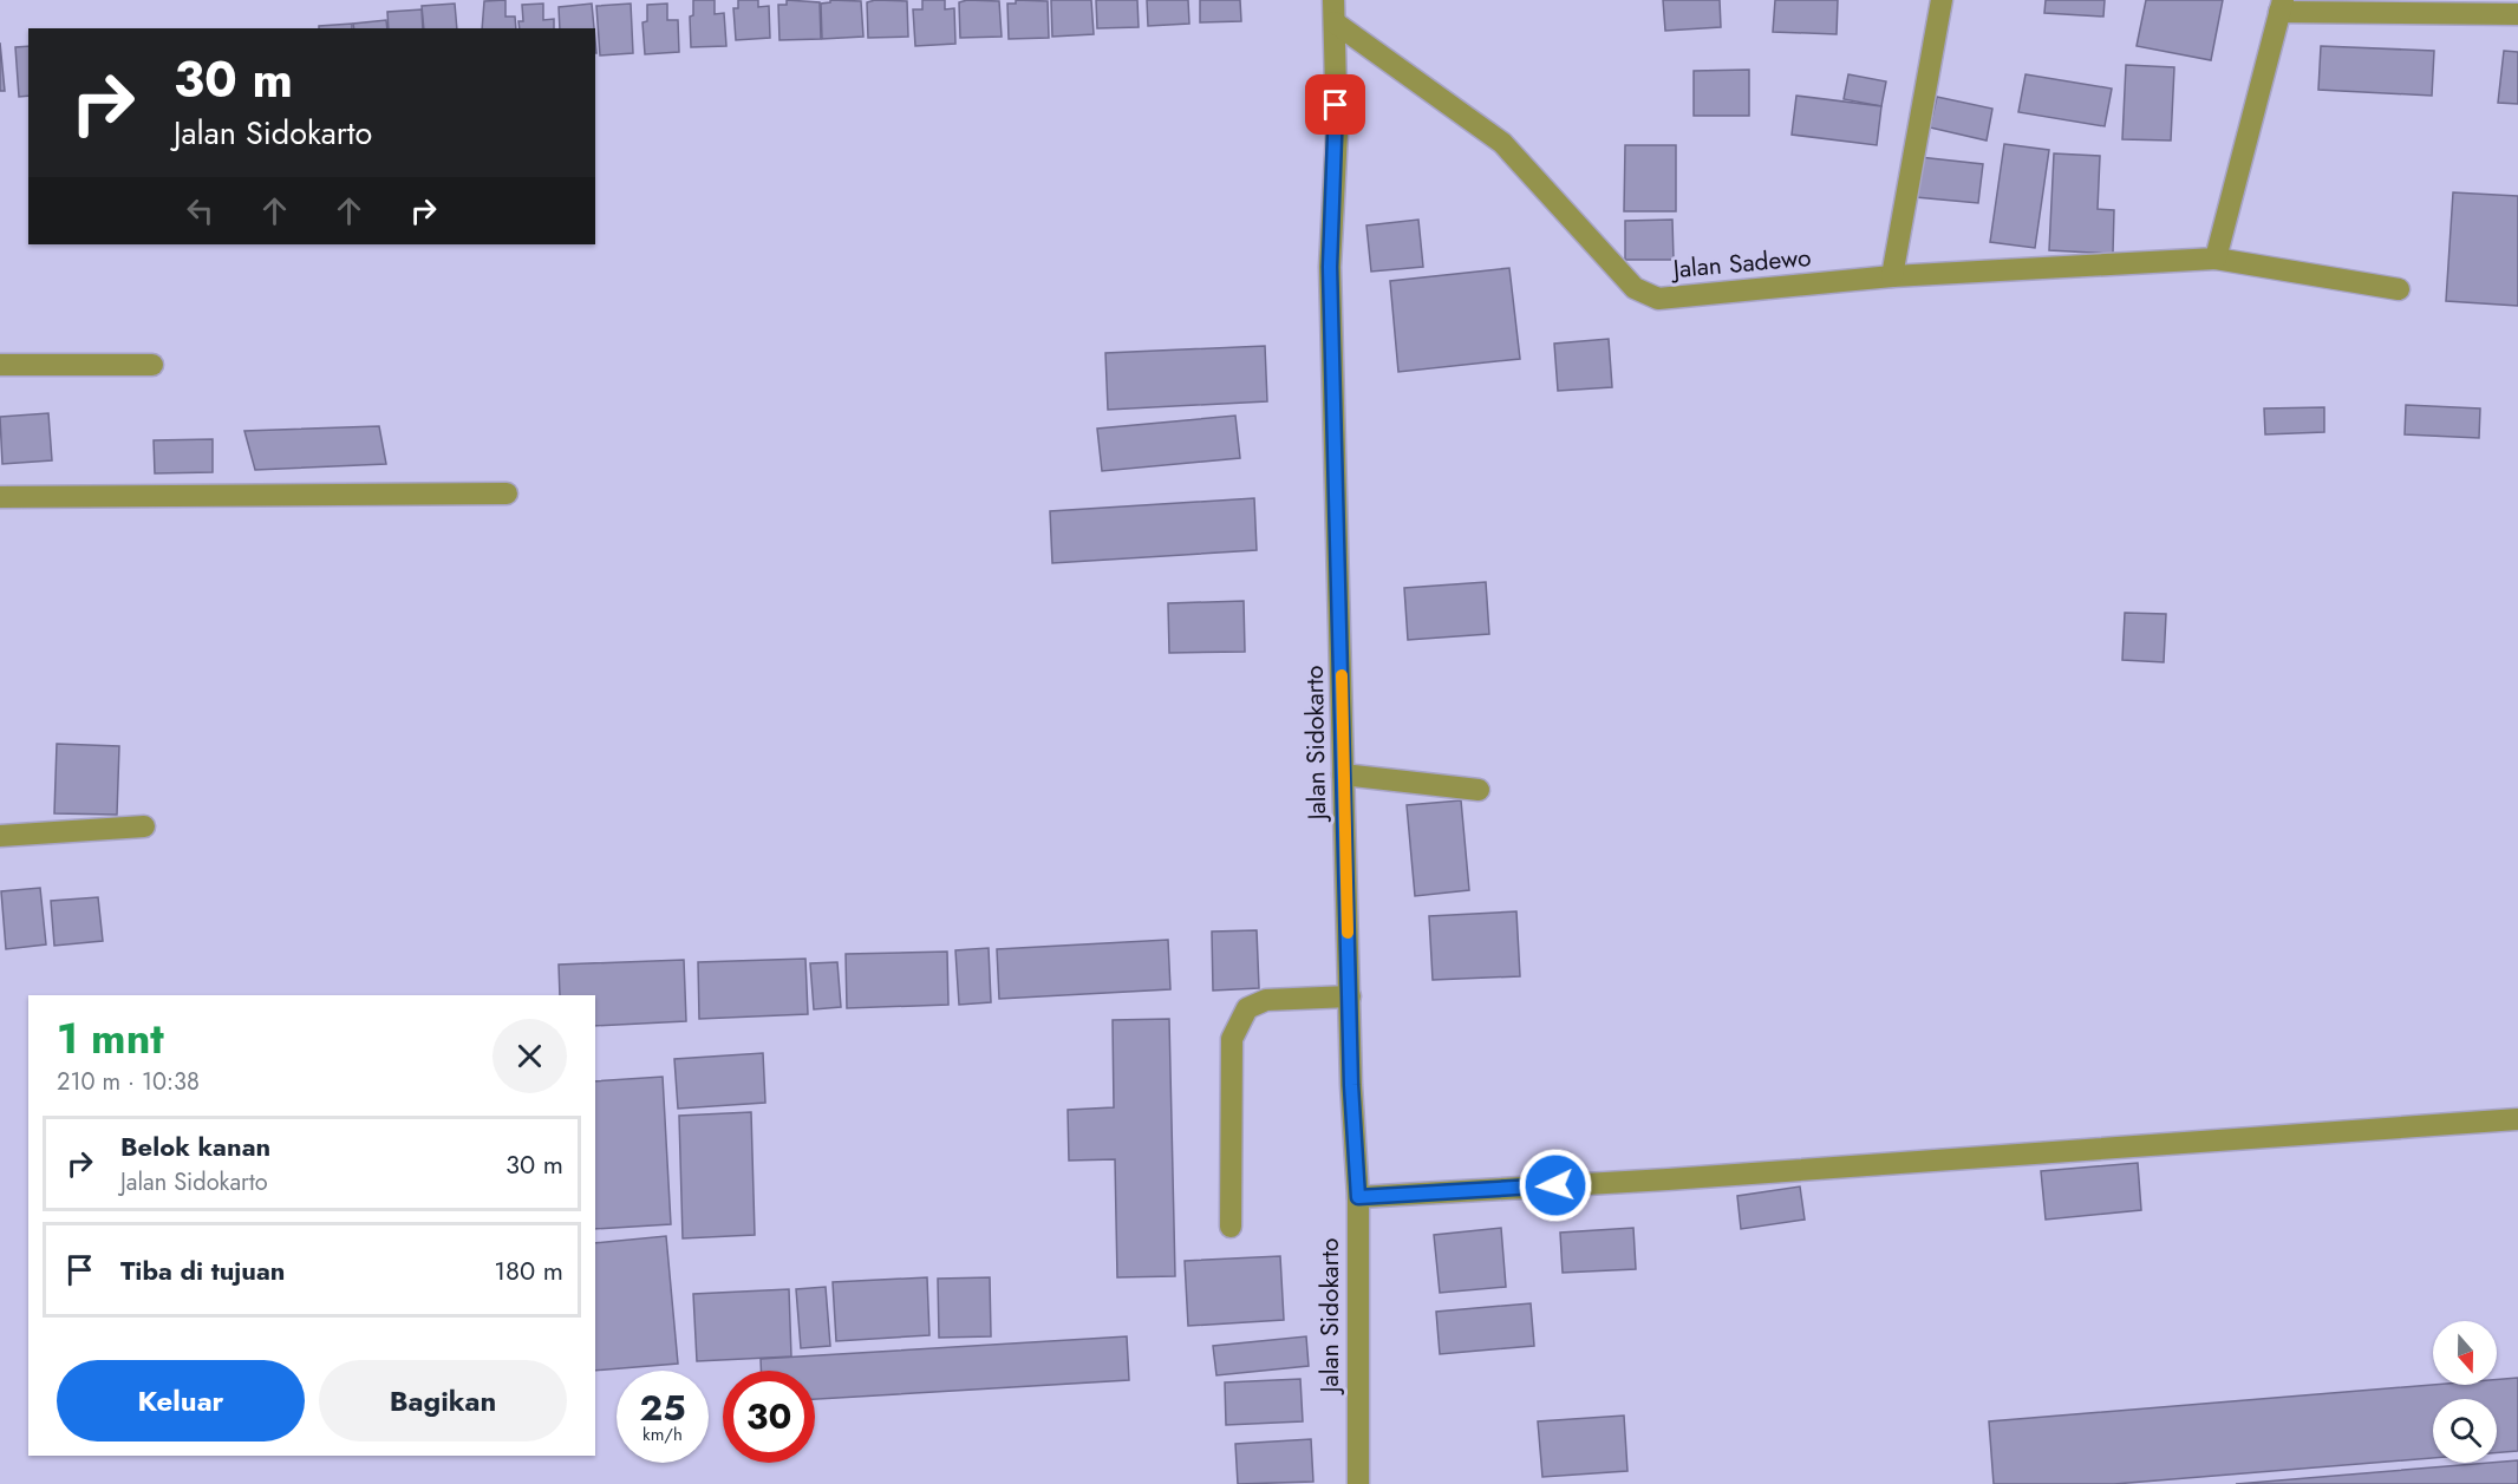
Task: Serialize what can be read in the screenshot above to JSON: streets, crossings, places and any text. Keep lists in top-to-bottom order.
{
  "streets": {
    "street": ["Jalan Sadewo", "Jalan Sidokarto"]
  },
  "crossings": [
    ["Jalan Sadewo", "Jalan Sidokarto"]
  ],
  "north": "bottom",
  "page": {
    "turn": ["30 m", "Jalan Sidokarto"],
    "heading": ["1 mnt", "210 m · 10:38"],
    "list": [
      {
        "name": "Belok kanan",
        "note": "Jalan Sidokarto",
        "value": "30 m"
      },
      {
        "name": "Tiba di tujuan",
        "value": "180 m"
      }
    ],
    "buttons": ["Keluar", "Bagikan"],
    "speed": "25 km/h",
    "limit": "30"
  }
}
